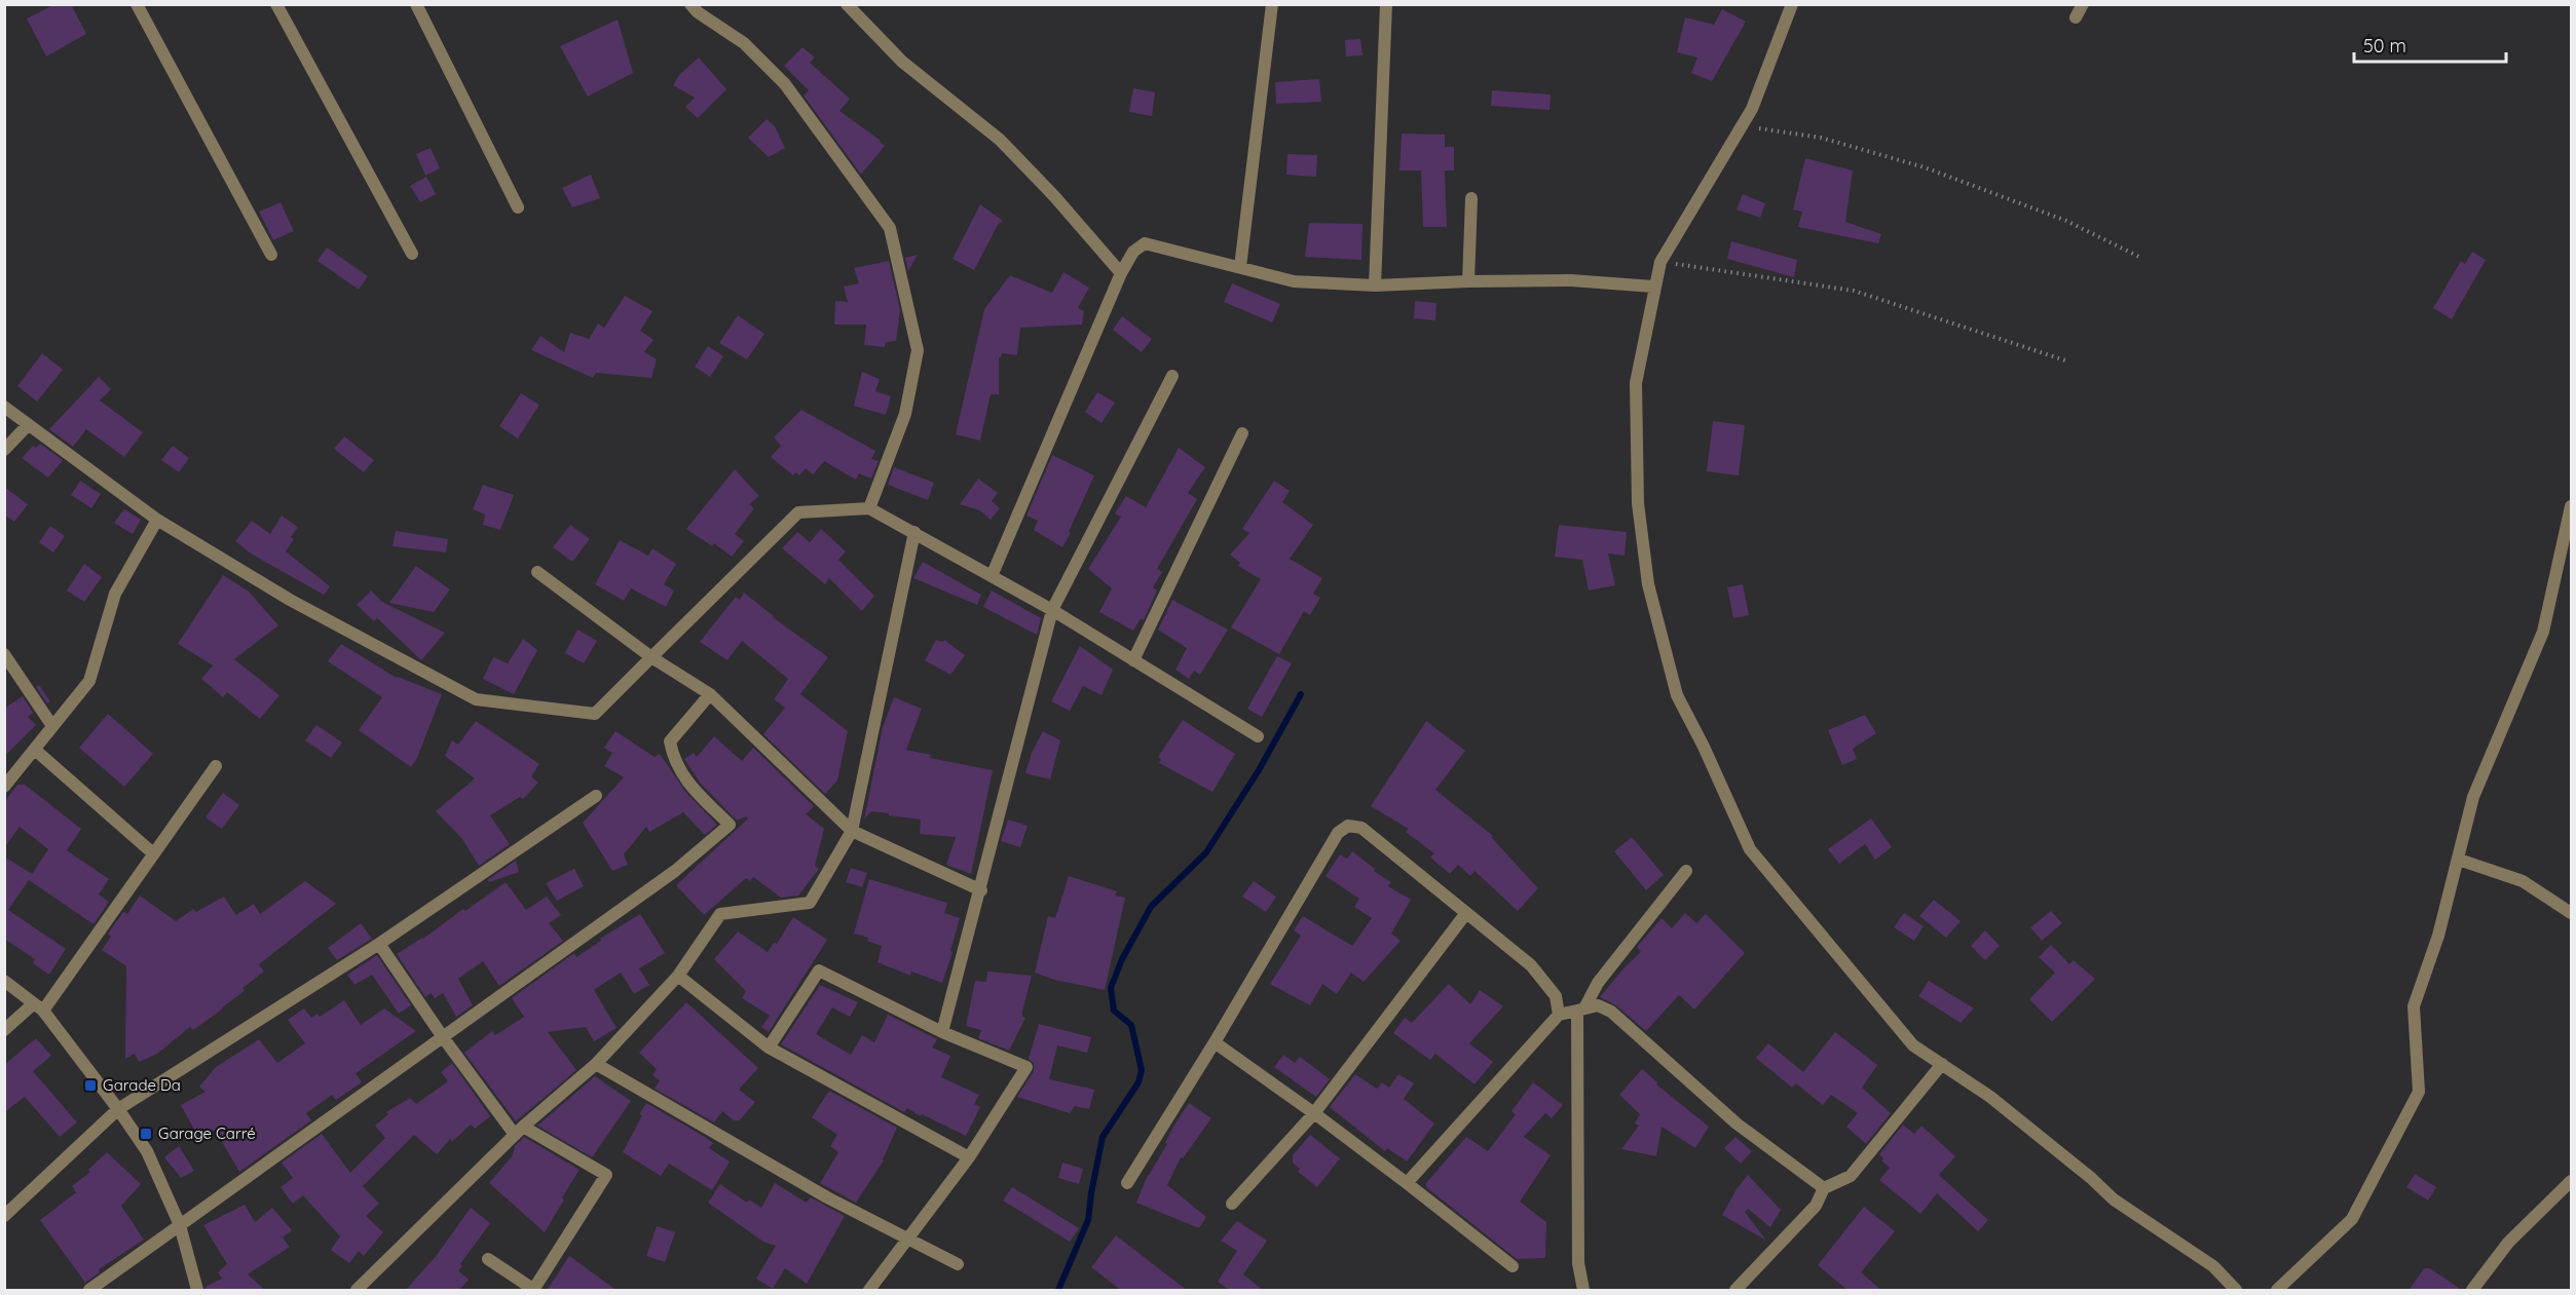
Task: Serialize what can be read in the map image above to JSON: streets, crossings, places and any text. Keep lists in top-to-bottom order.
{
  "places": {
    "transit": ["Garade Da", "Garage Carré"]
  },
  "scale_bar": "50 m"
}
